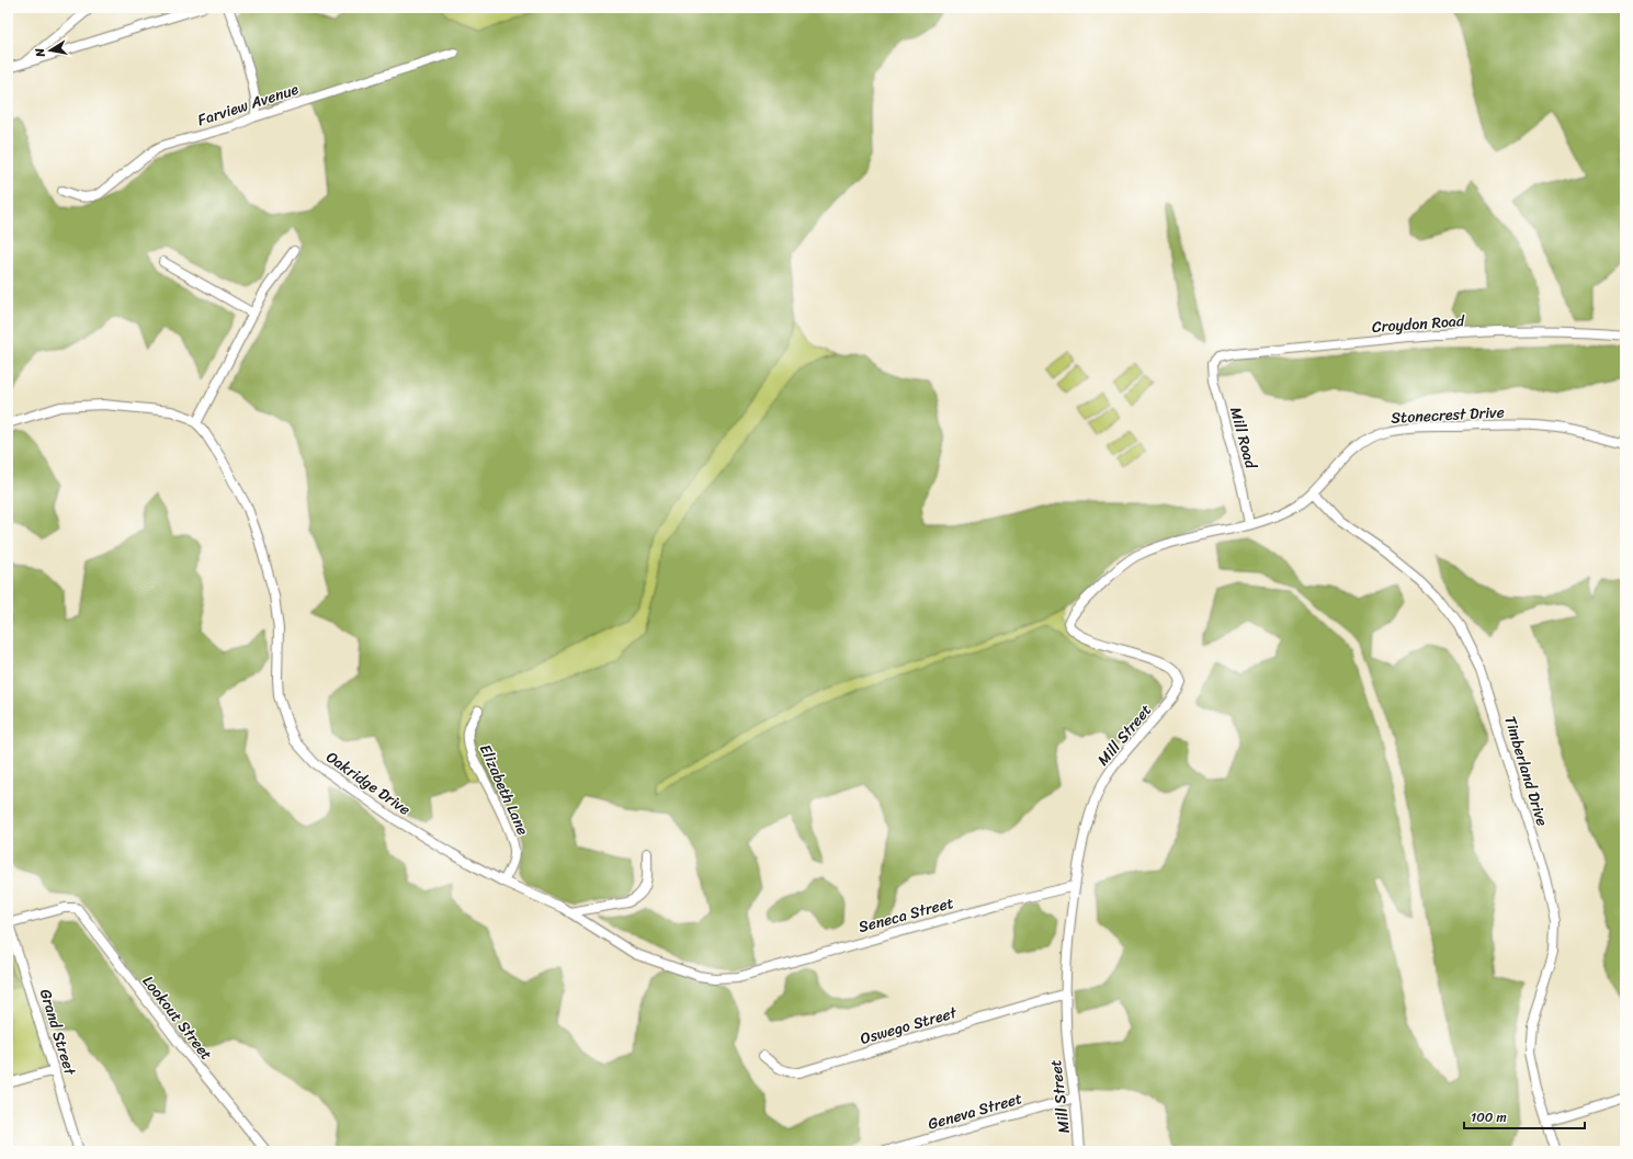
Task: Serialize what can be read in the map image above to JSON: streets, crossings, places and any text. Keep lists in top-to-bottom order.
{
  "streets": {
    "street": [
      "Farview Avenue",
      "Croydon Road",
      "Stonecrest Drive",
      "Mill Road",
      "Mill Street",
      "Timberland Drive",
      "Oakridge Drive",
      "Elizabeth Lane",
      "Seneca Street",
      "Lookout Street",
      "Oswego Street",
      "Grand Street",
      "Geneva Street"
    ]
  },
  "crossings": [
    ["Croydon Road", "Mill Road"],
    ["Stonecrest Drive", "Mill Road"],
    ["Stonecrest Drive", "Mill Street"],
    ["Stonecrest Drive", "Timberland Drive"],
    ["Mill Road", "Mill Street"],
    ["Mill Street", "Seneca Street"],
    ["Mill Street", "Oswego Street"],
    ["Mill Street", "Geneva Street"],
    ["Oakridge Drive", "Elizabeth Lane"],
    ["Oakridge Drive", "Seneca Street"],
    ["Lookout Street", "Grand Street"]
  ],
  "scale_bar": "100 m",
  "north": "left"
}
